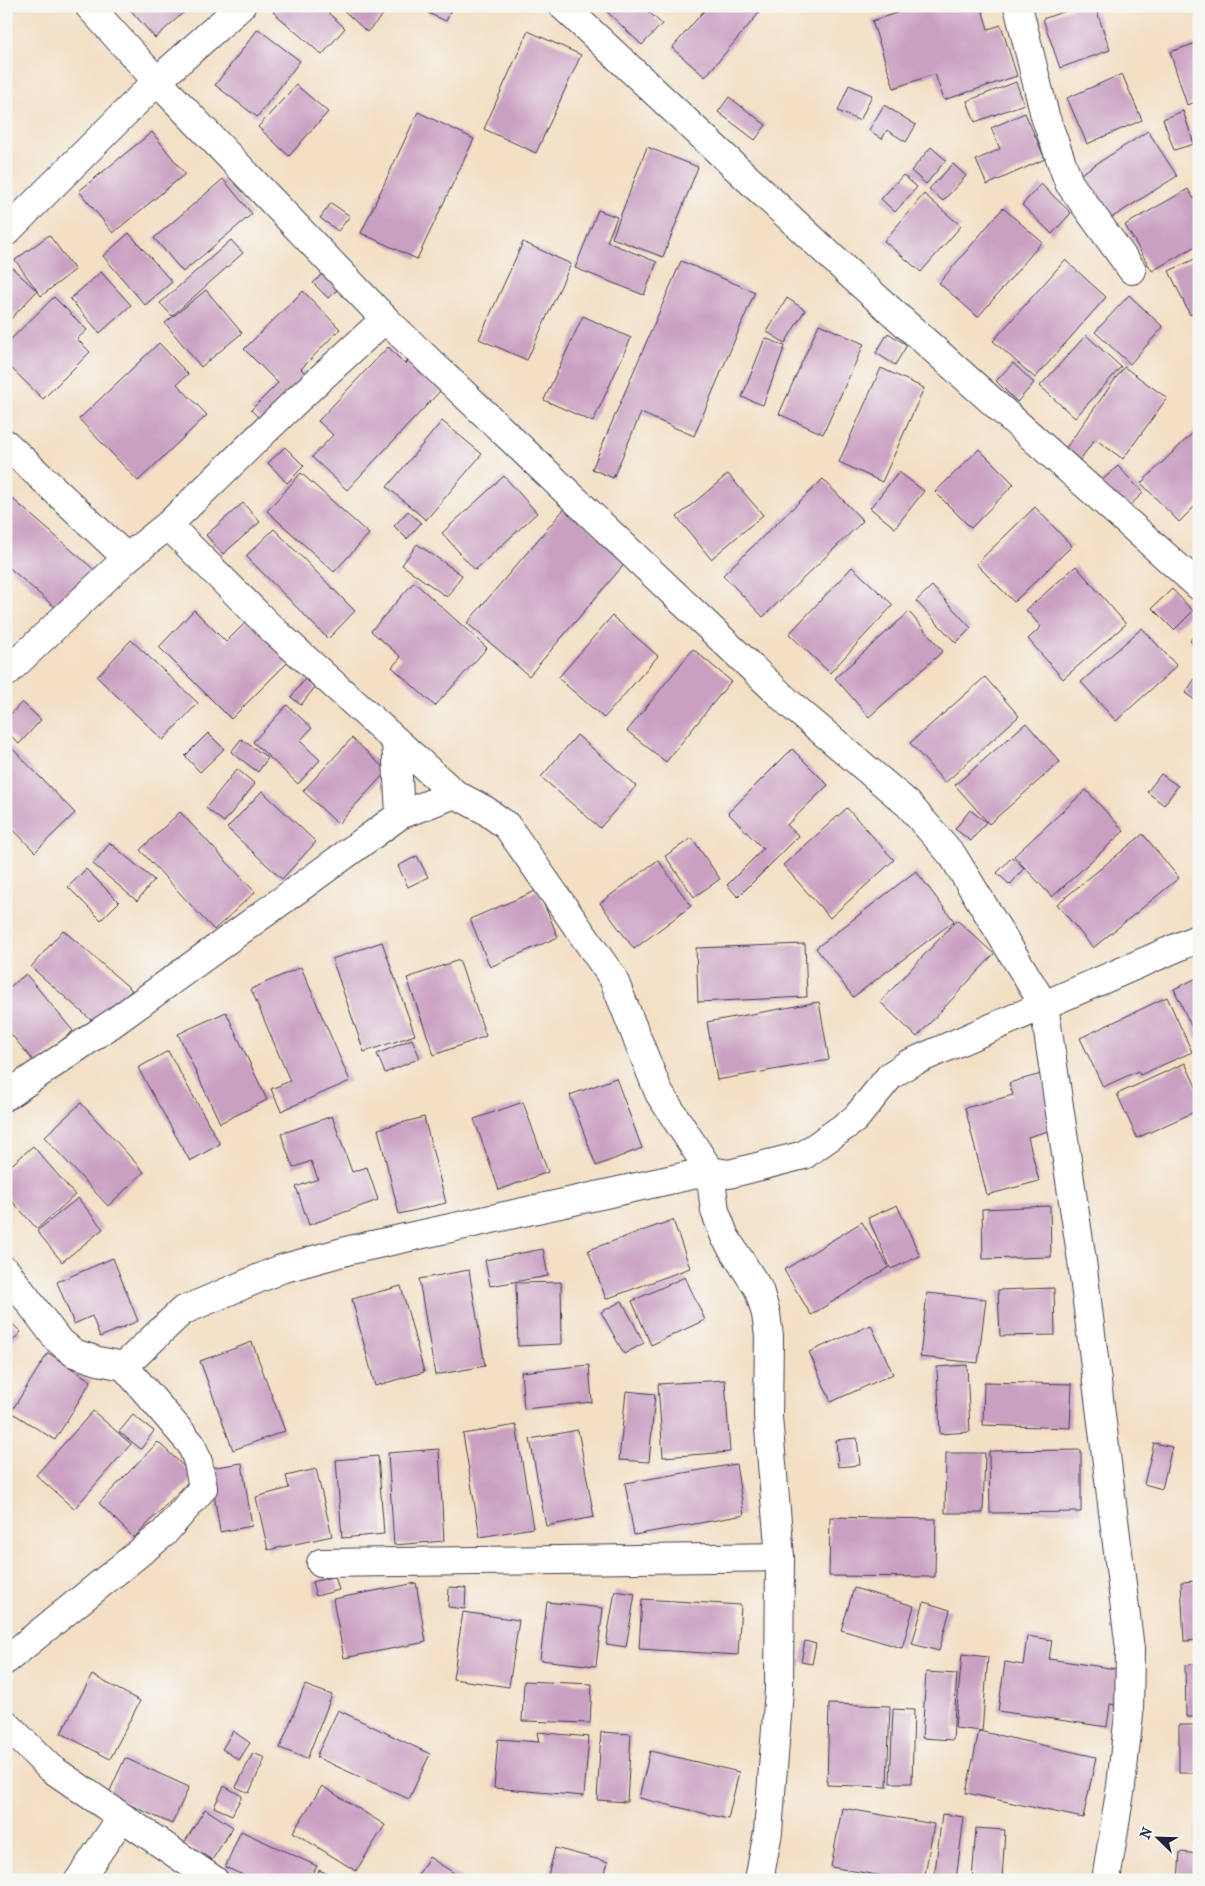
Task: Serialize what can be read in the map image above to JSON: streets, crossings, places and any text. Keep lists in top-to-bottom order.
{
  "north": "top left"
}
